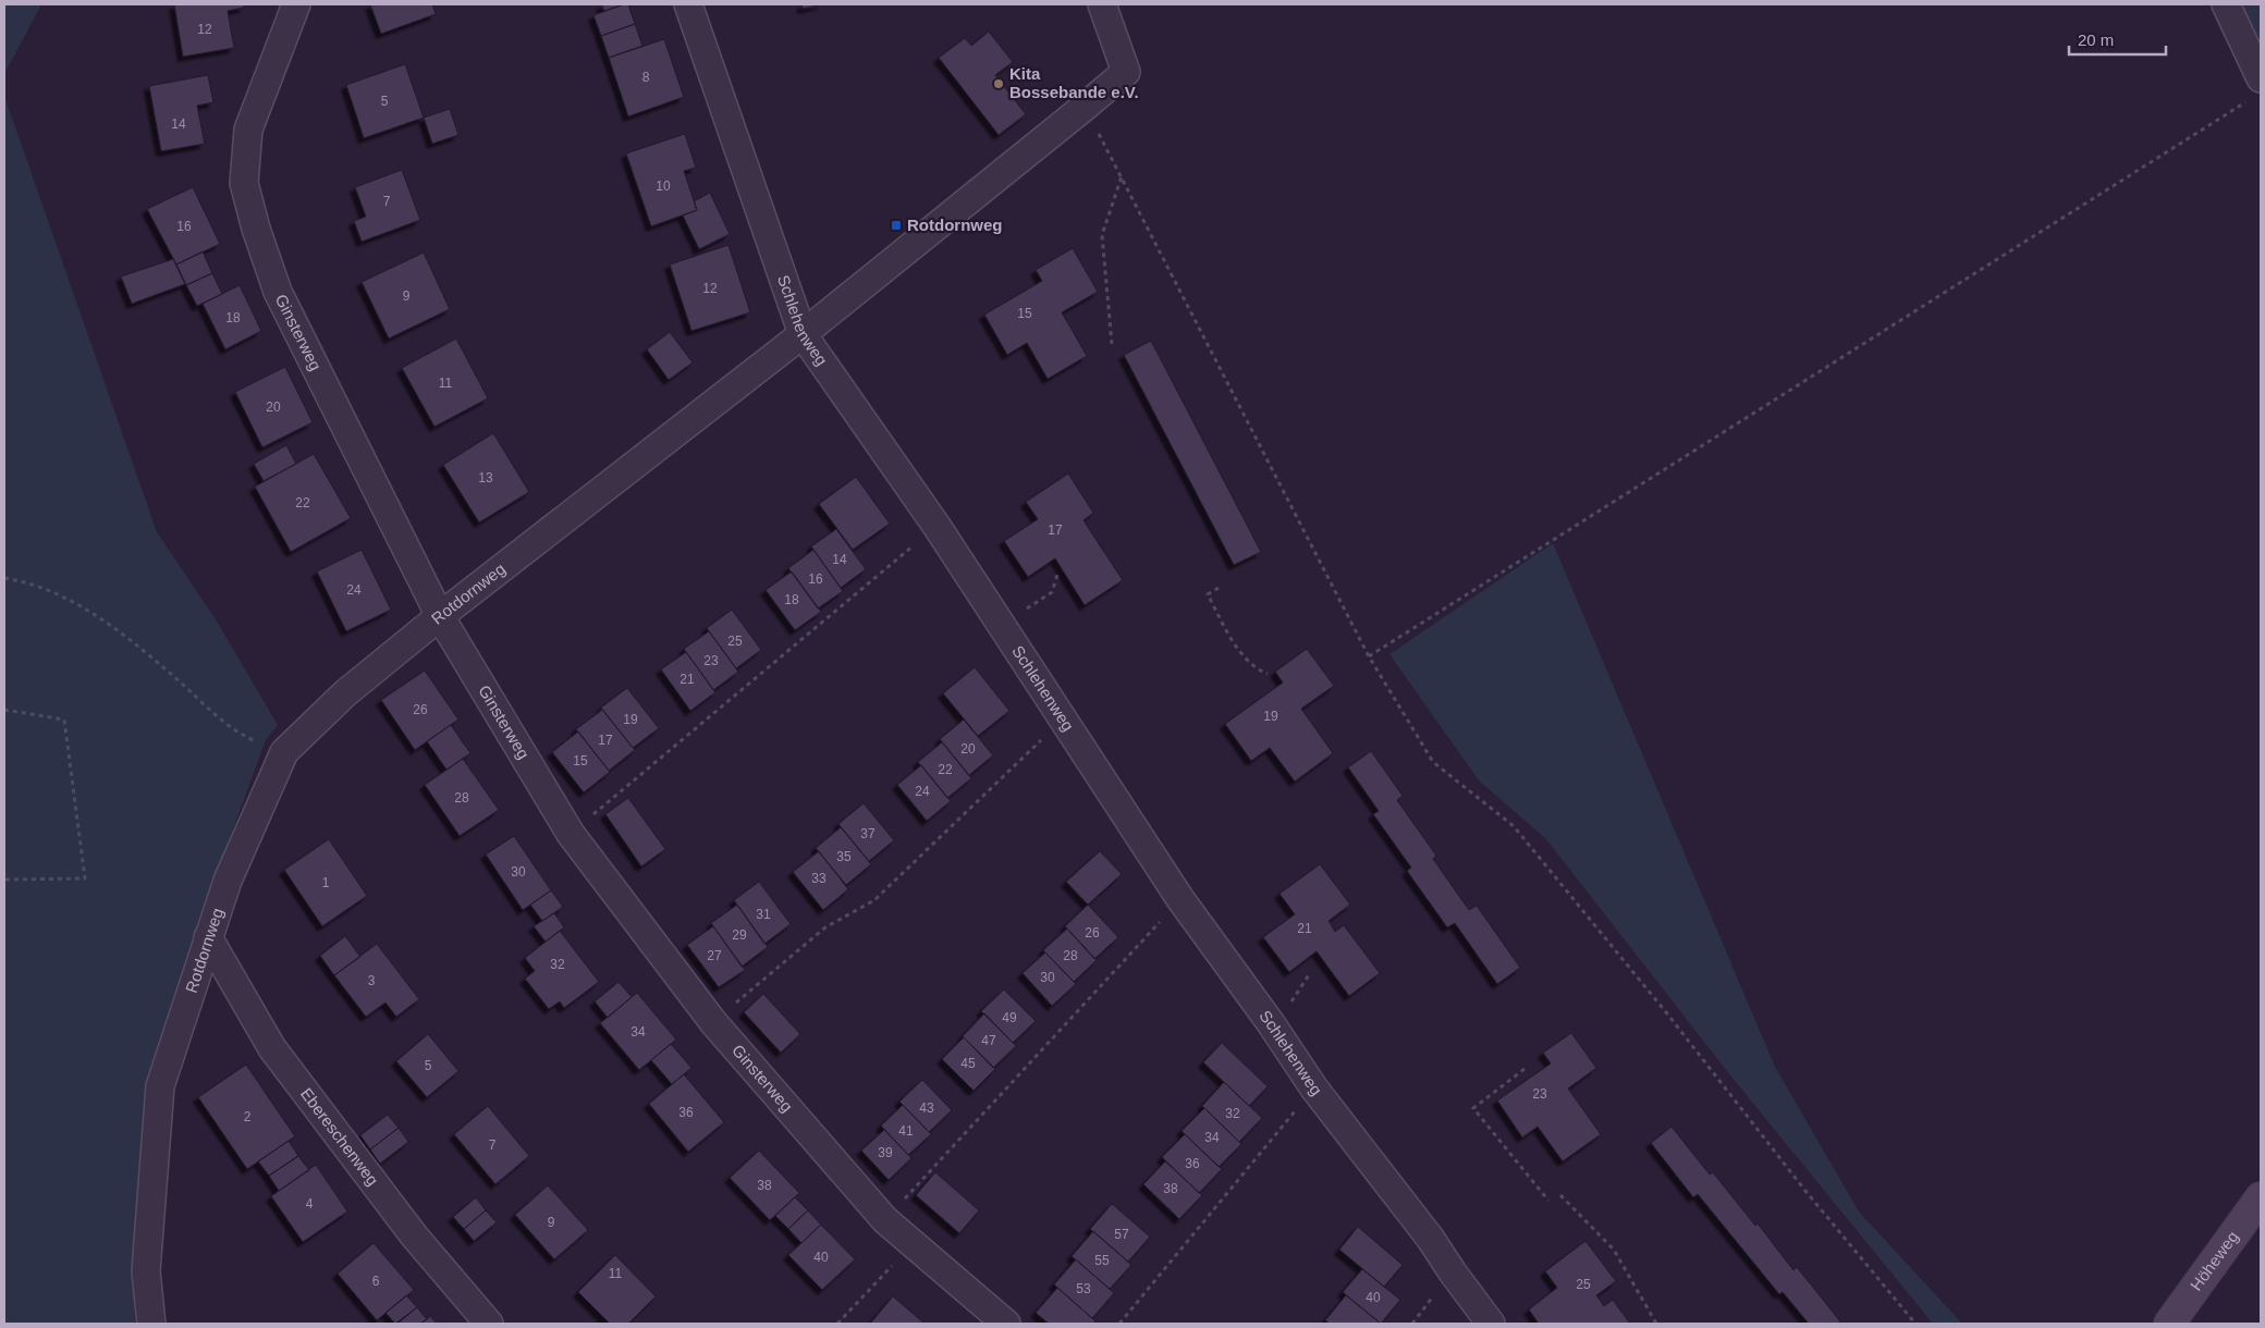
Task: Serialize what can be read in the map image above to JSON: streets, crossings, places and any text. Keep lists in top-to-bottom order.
{
  "streets": {
    "street": [
      "Schlehenweg",
      "Ginsterweg",
      "Rotdornweg",
      "Ebereschenweg",
      "Höheweg"
    ]
  },
  "crossings": [
    ["Schlehenweg", "Rotdornweg"],
    ["Ginsterweg", "Rotdornweg"],
    ["Rotdornweg", "Ebereschenweg"]
  ],
  "places": {
    "other": ["Kita Bossebande e.V."],
    "transit": ["Rotdornweg"]
  },
  "house_numbers": [
    "12",
    "8",
    "5",
    "14",
    "10",
    "7",
    "16",
    "12",
    "9",
    "15",
    "18",
    "11",
    "20",
    "13",
    "22",
    "17",
    "14",
    "16",
    "24",
    "18",
    "25",
    "23",
    "21",
    "26",
    "19",
    "19",
    "17",
    "20",
    "15",
    "22",
    "24",
    "28",
    "37",
    "35",
    "30",
    "33",
    "1",
    "31",
    "21",
    "26",
    "29",
    "27",
    "28",
    "32",
    "30",
    "3",
    "49",
    "34",
    "47",
    "45",
    "5",
    "23",
    "43",
    "36",
    "32",
    "2",
    "41",
    "34",
    "7",
    "39",
    "36",
    "38",
    "38",
    "4",
    "9",
    "57",
    "40",
    "55",
    "11",
    "6",
    "25",
    "53",
    "40"
  ],
  "scale_bar": "20 m"
}
